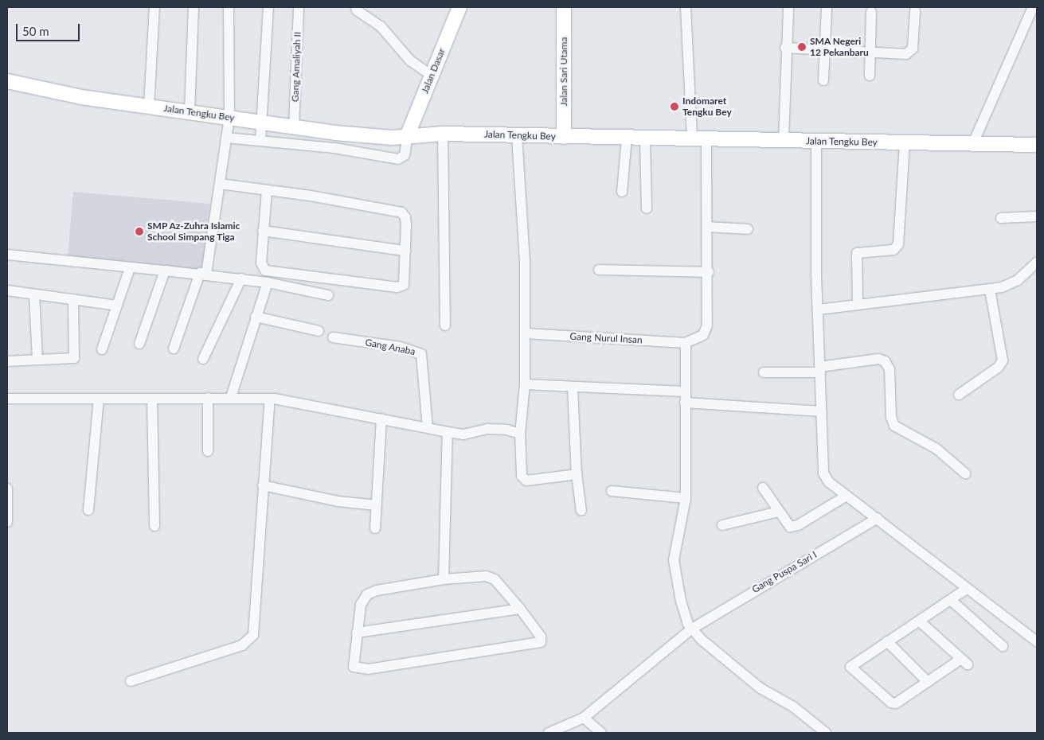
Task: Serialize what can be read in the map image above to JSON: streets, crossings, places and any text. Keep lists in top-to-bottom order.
{
  "streets": {
    "main road": ["Jalan Dasar", "Jalan Sari Utama", "Jalan Tengku Bey"],
    "street": [
      "Gang Amaliyah II",
      "Gang Nurul Insan",
      "Gang Anaba",
      "Gang Puspa Sari I"
    ]
  },
  "crossings": [
    ["Gang Amaliyah II", "Jalan Tengku Bey"],
    ["Jalan Dasar", "Jalan Tengku Bey"],
    ["Jalan Sari Utama", "Jalan Tengku Bey"]
  ],
  "places": ["SMA Negeri 12 Pekanbaru", "Indomaret Tengku Bey", "SMP Az-Zuhra Islamic School Simpang Tiga"],
  "scale_bar": "50 m"
}
